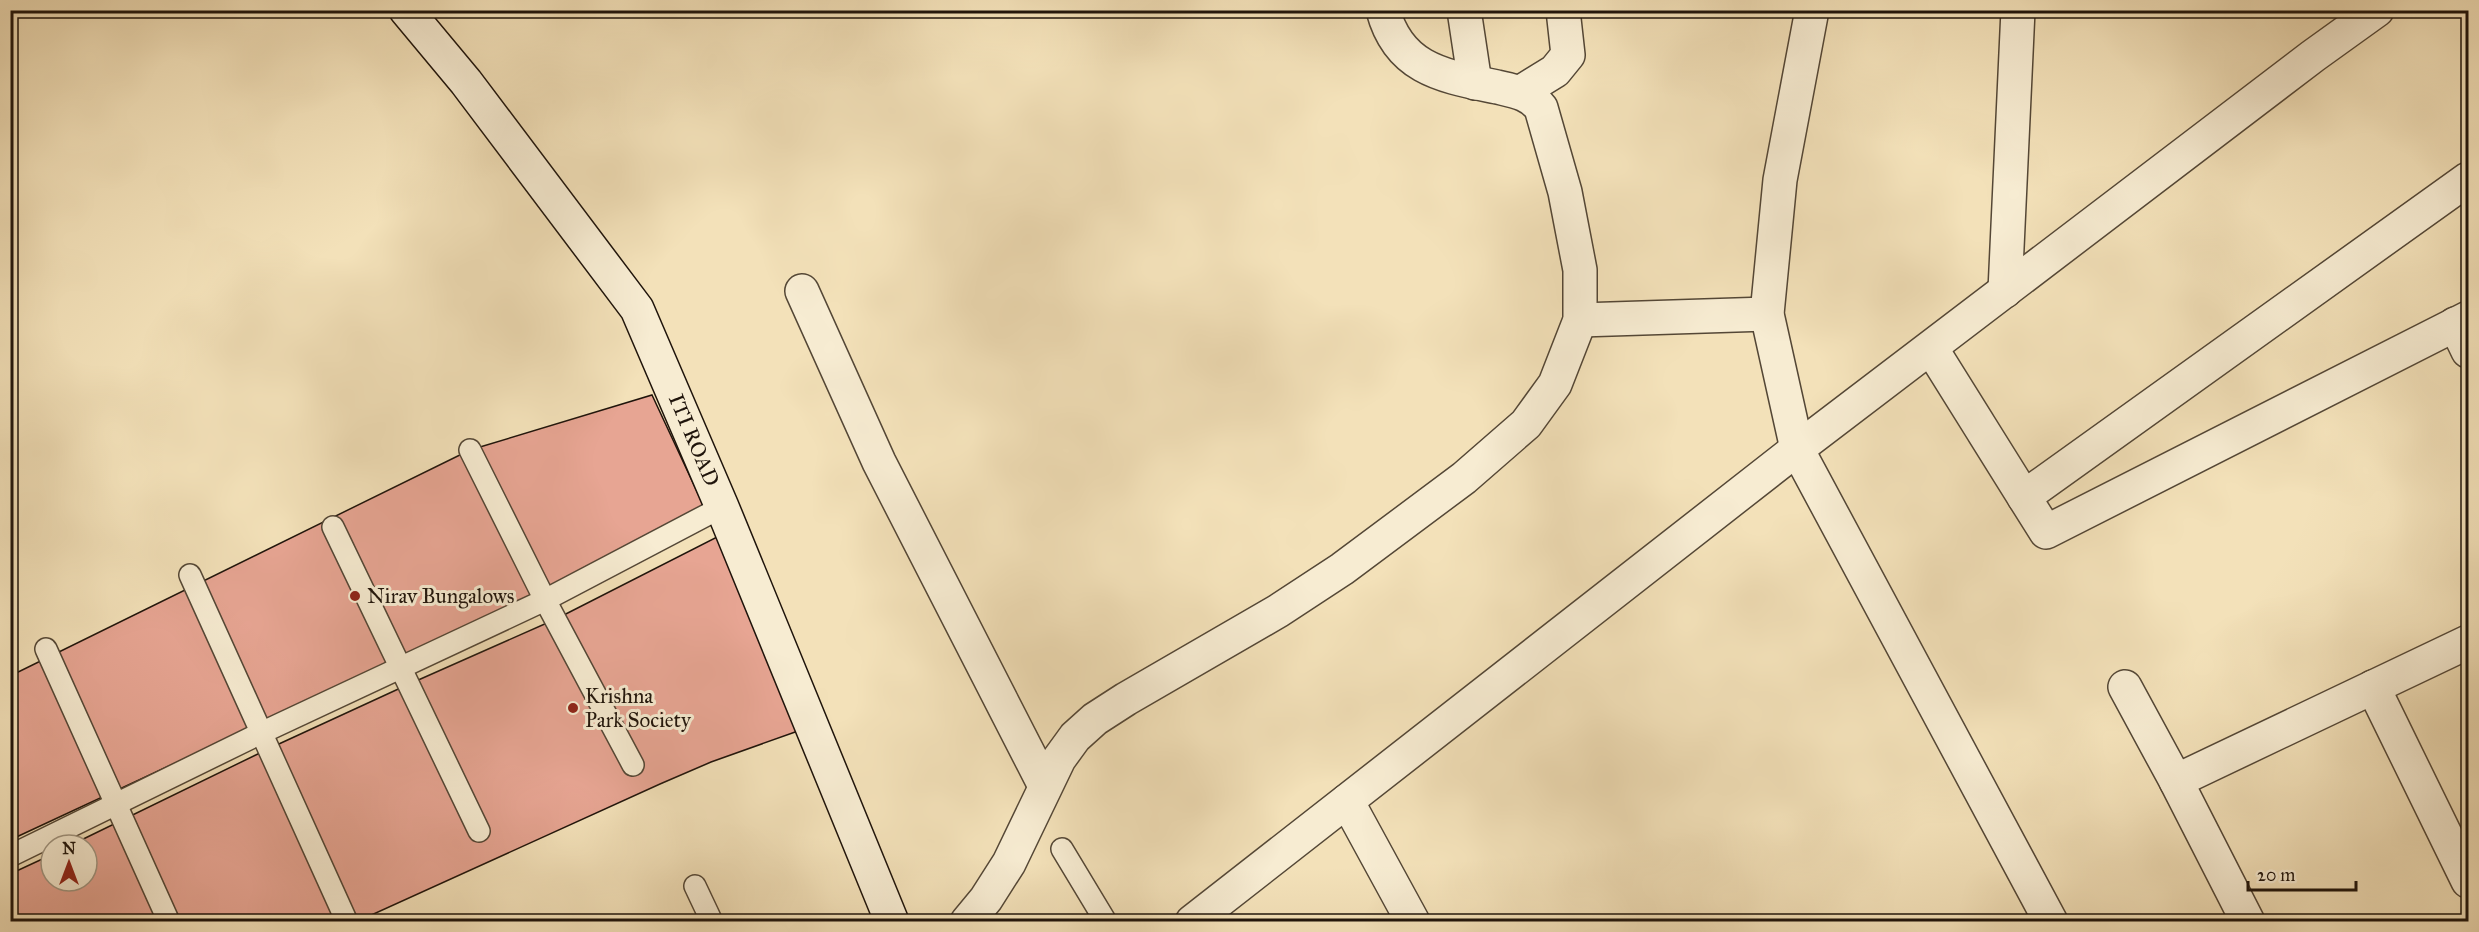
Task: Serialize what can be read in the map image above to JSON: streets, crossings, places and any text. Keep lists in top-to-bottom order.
{
  "streets": {
    "street": ["ITI ROAD"]
  },
  "places": ["Nirav Bungalows", "Krishna Park Society"],
  "scale_bar": "20 m",
  "north": "top"
}
